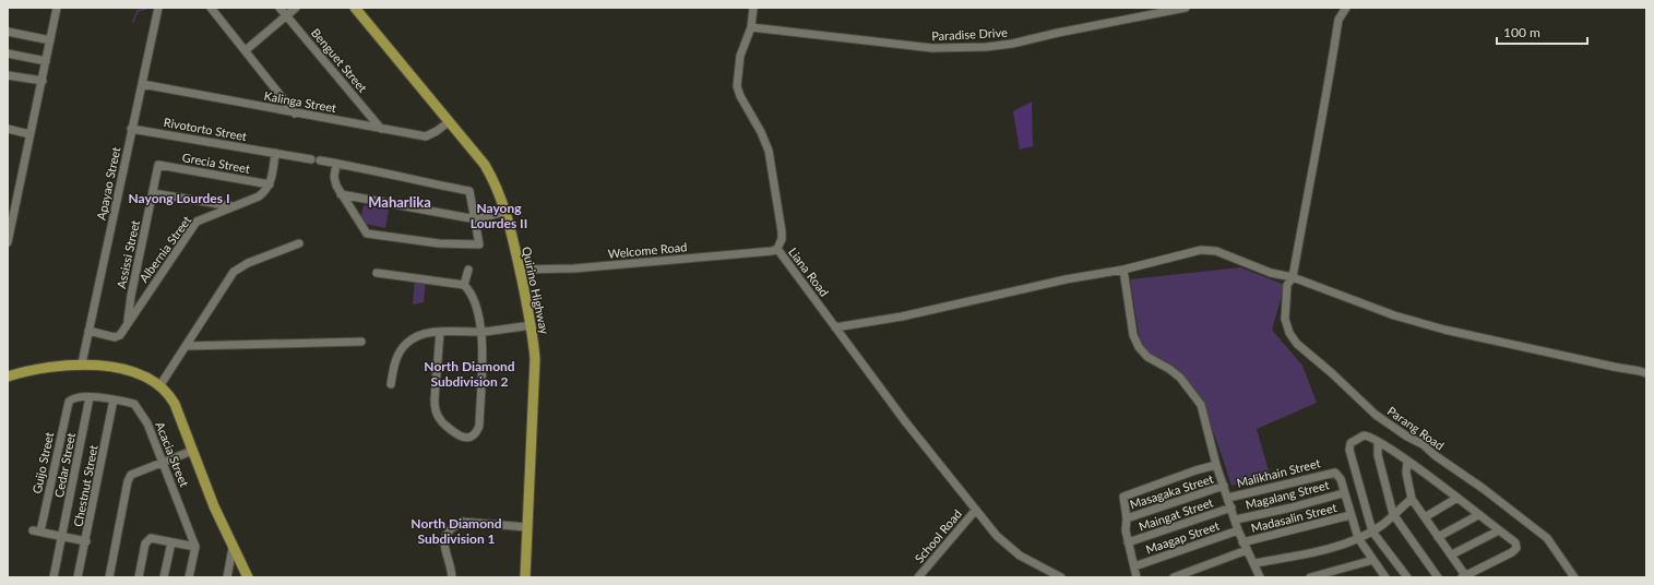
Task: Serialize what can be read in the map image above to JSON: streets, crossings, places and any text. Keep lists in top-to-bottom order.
{
  "streets": {
    "main road": ["Quirino Highway"],
    "street": [
      "Paradise Drive",
      "Benguet Street",
      "Kalinga Street",
      "Rivotorto Street",
      "Grecia Street",
      "Apayao Street",
      "Albernia Street",
      "Welcome Road",
      "Assissi Street",
      "Liana Road",
      "Parang Road",
      "Acacia Street",
      "Guijo Street",
      "Cedar Street",
      "Malikhain Street",
      "Chestnut Street",
      "Masagaka Street",
      "Magalang Street",
      "Maingat Street",
      "Madasalin Street",
      "School Road",
      "Maagap Street"
    ]
  },
  "crossings": [
    ["Paradise Drive", "Liana Road"],
    ["Benguet Street", "Kalinga Street"],
    ["Kalinga Street", "Apayao Street"],
    ["Kalinga Street", "Quirino Highway"],
    ["Rivotorto Street", "Apayao Street"],
    ["Grecia Street", "Albernia Street"],
    ["Grecia Street", "Assissi Street"],
    ["Apayao Street", "Albernia Street"],
    ["Albernia Street", "Assissi Street"],
    ["Welcome Road", "Liana Road"],
    ["Welcome Road", "Quirino Highway"],
    ["Liana Road", "School Road"],
    ["Acacia Street", "Guijo Street"],
    ["Acacia Street", "Cedar Street"],
    ["Acacia Street", "Chestnut Street"],
    ["Guijo Street", "Cedar Street"],
    ["Malikhain Street", "Magalang Street"]
  ],
  "districts": [
    "Nayong Lourdes I",
    "Maharlika",
    "Nayong Lourdes II",
    "North Diamond Subdivision 2",
    "North Diamond Subdivision 1"
  ],
  "scale_bar": "100 m"
}
